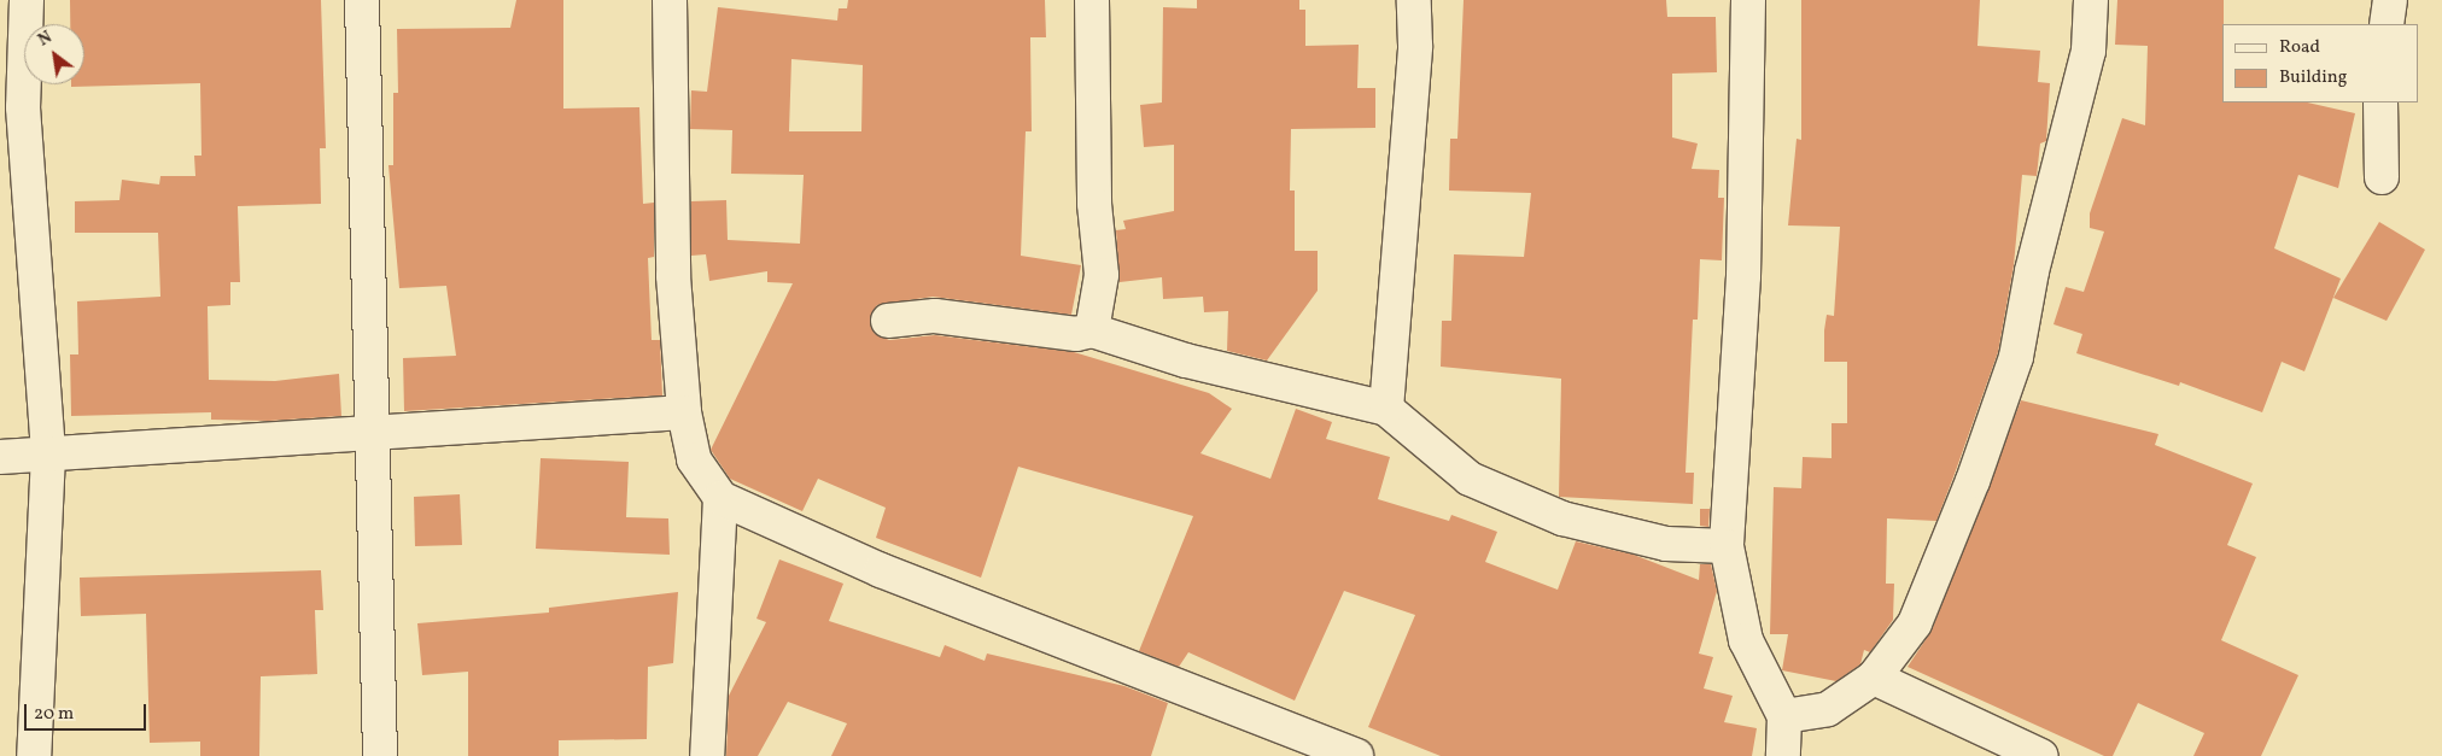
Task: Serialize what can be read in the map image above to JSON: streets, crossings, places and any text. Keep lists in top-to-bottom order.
{
  "legend": ["Road", "Building"],
  "scale_bar": "20 m",
  "north": "top left"
}
